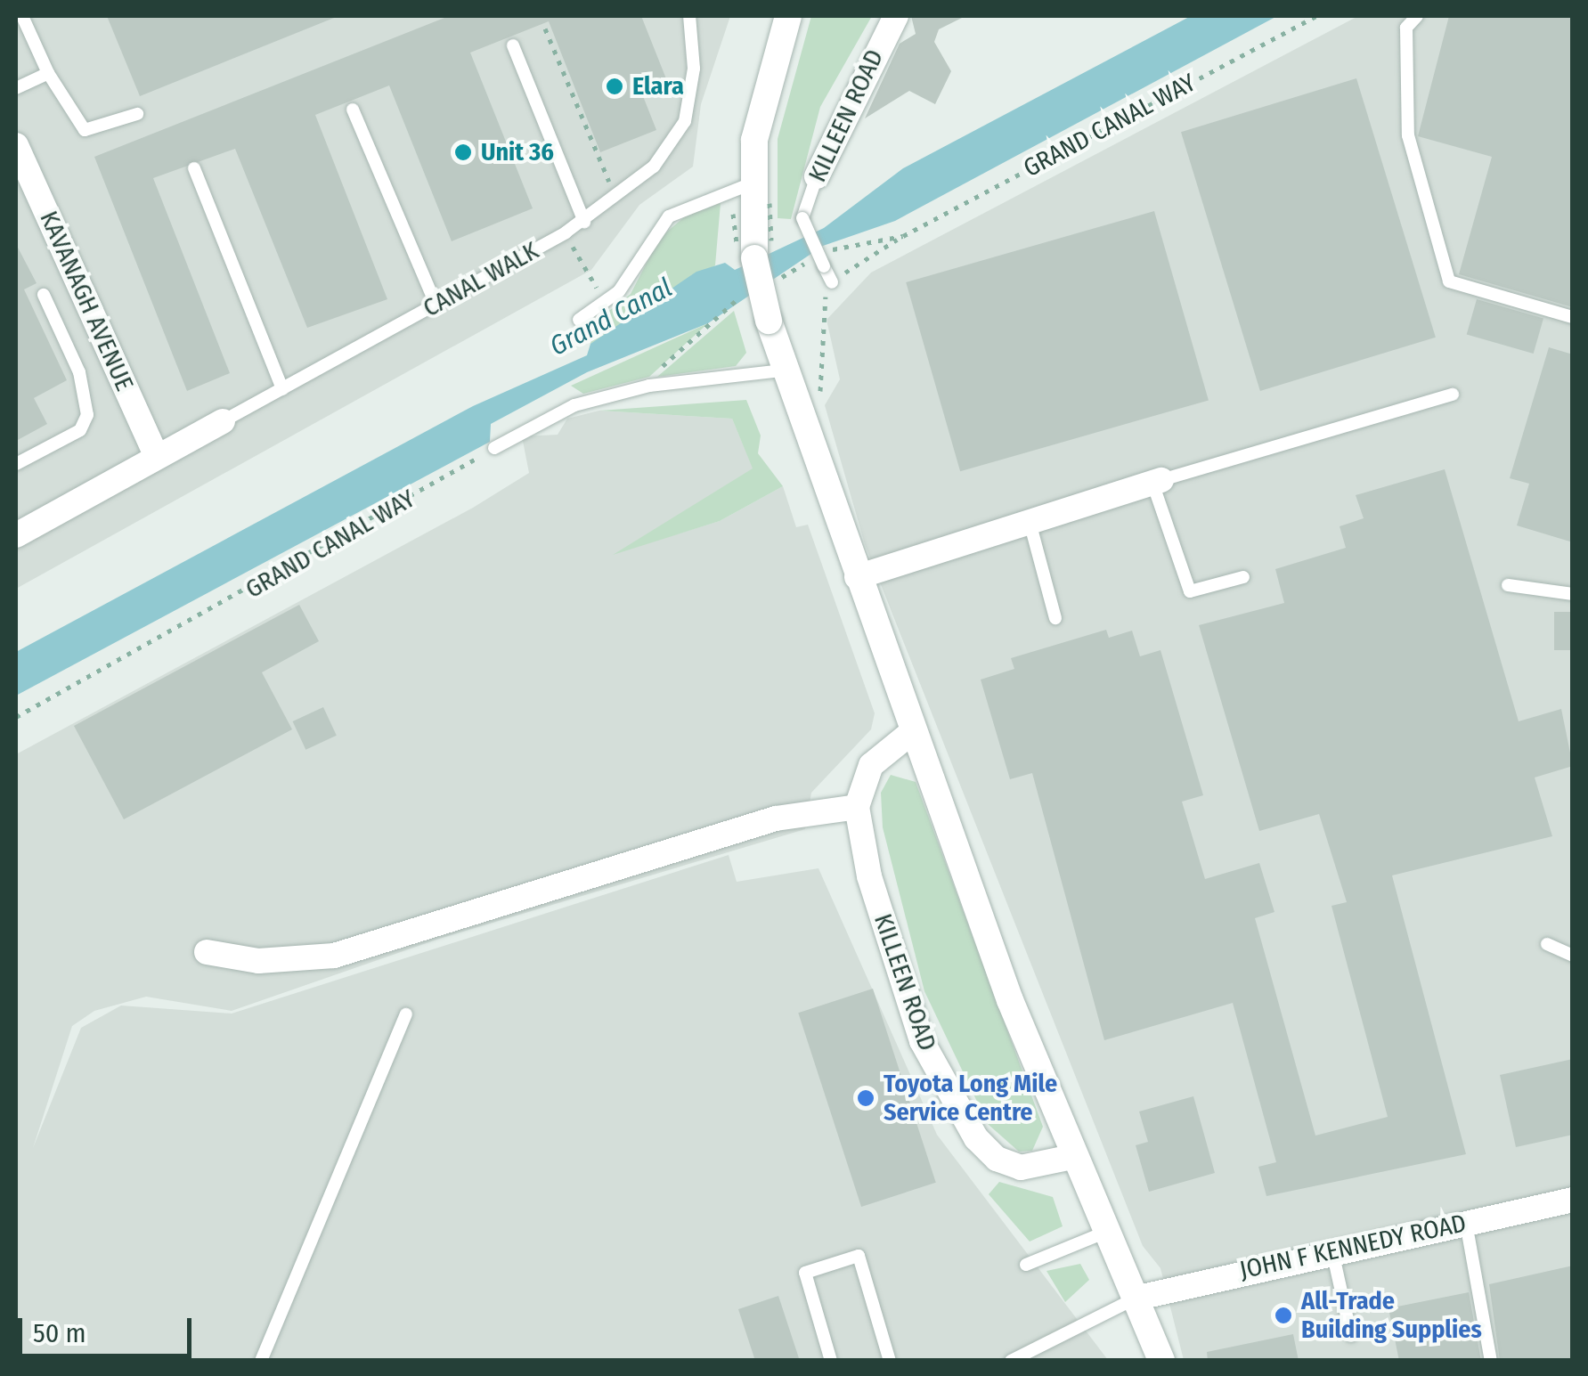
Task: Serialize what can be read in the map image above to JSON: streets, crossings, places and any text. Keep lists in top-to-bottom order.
{
  "streets": {
    "street": [
      "KILLEEN ROAD",
      "CANAL WALK",
      "KAVANAGH AVENUE",
      "JOHN F KENNEDY ROAD"
    ],
    "path": ["GRAND CANAL WAY"]
  },
  "crossings": [
    ["KILLEEN ROAD", "GRAND CANAL WAY"],
    ["CANAL WALK", "KAVANAGH AVENUE"]
  ],
  "water": ["Grand Canal"],
  "places": [
    "Elara",
    "Unit 36",
    "Toyota Long Mile Service Centre",
    "All-Trade Building Supplies"
  ],
  "scale_bar": "50 m"
}
